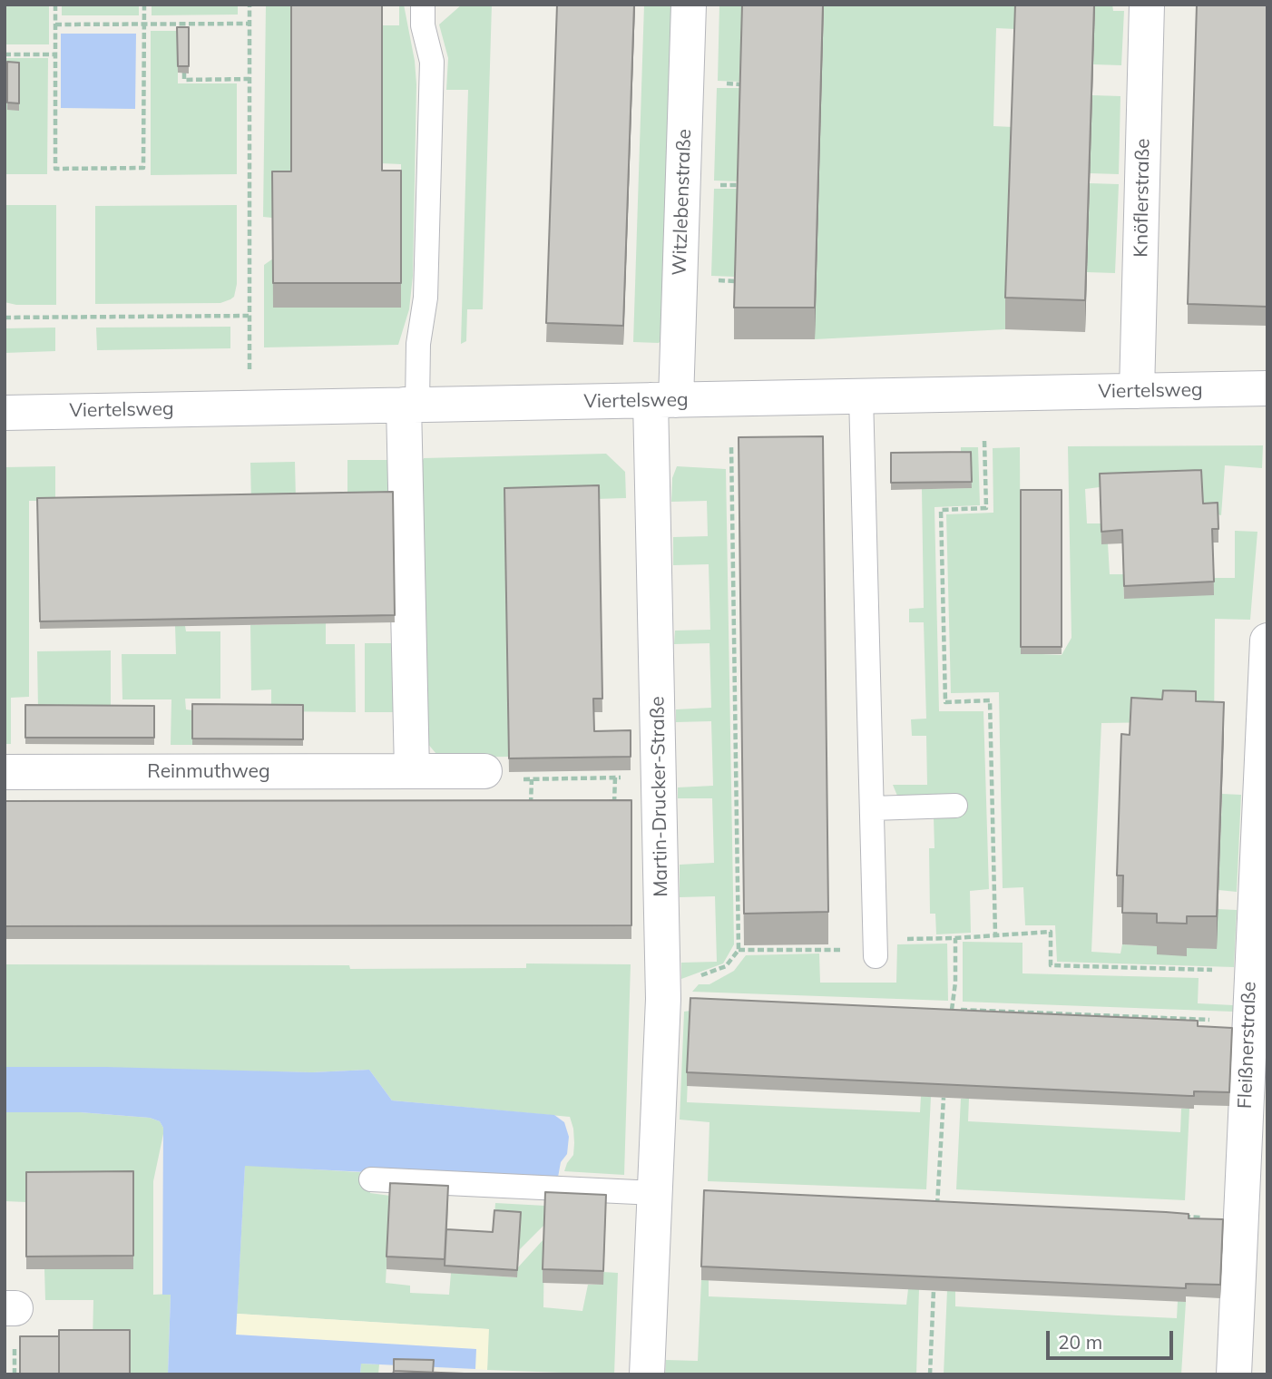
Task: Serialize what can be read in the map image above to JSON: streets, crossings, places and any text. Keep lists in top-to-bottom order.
{
  "streets": {
    "street": [
      "Knöflerstraße",
      "Witzlebenstraße",
      "Viertelsweg",
      "Reinmuthweg",
      "Martin-Drucker-Straße",
      "Fleißnerstraße"
    ]
  },
  "crossings": [
    ["Knöflerstraße", "Viertelsweg"],
    ["Witzlebenstraße", "Viertelsweg"],
    ["Witzlebenstraße", "Martin-Drucker-Straße"],
    ["Viertelsweg", "Martin-Drucker-Straße"]
  ],
  "scale_bar": "20 m"
}
